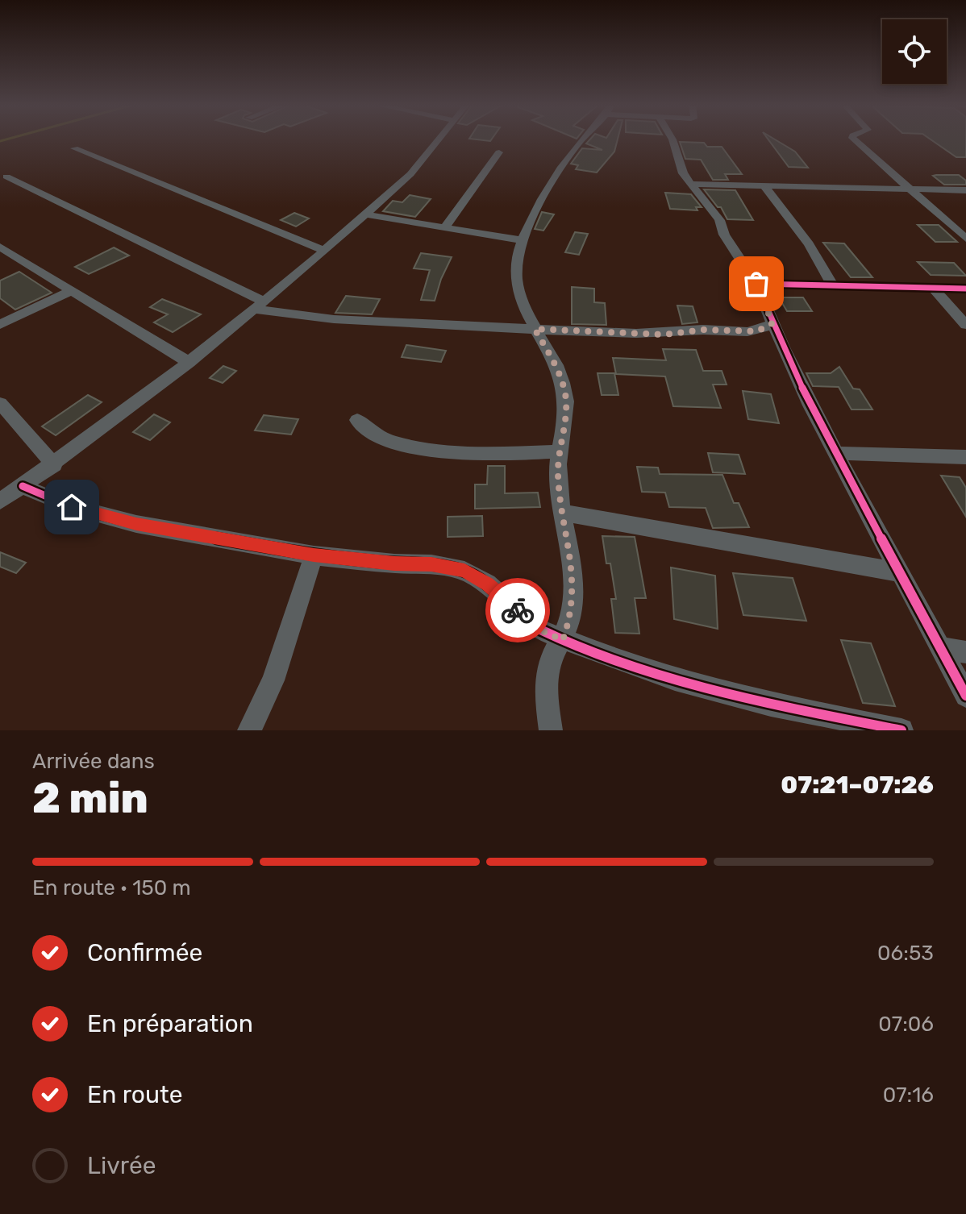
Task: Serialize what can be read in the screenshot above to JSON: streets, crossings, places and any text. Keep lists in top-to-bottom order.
{
  "page": {
    "heading": ["2 min", "Arrivée dans", "07:21–07:26"],
    "bar": "En route · 150 m",
    "list": [
      ["Confirmée", "06:53"],
      ["En préparation", "07:06"],
      ["En route", "07:16"],
      "Livrée"
    ]
  }
}
